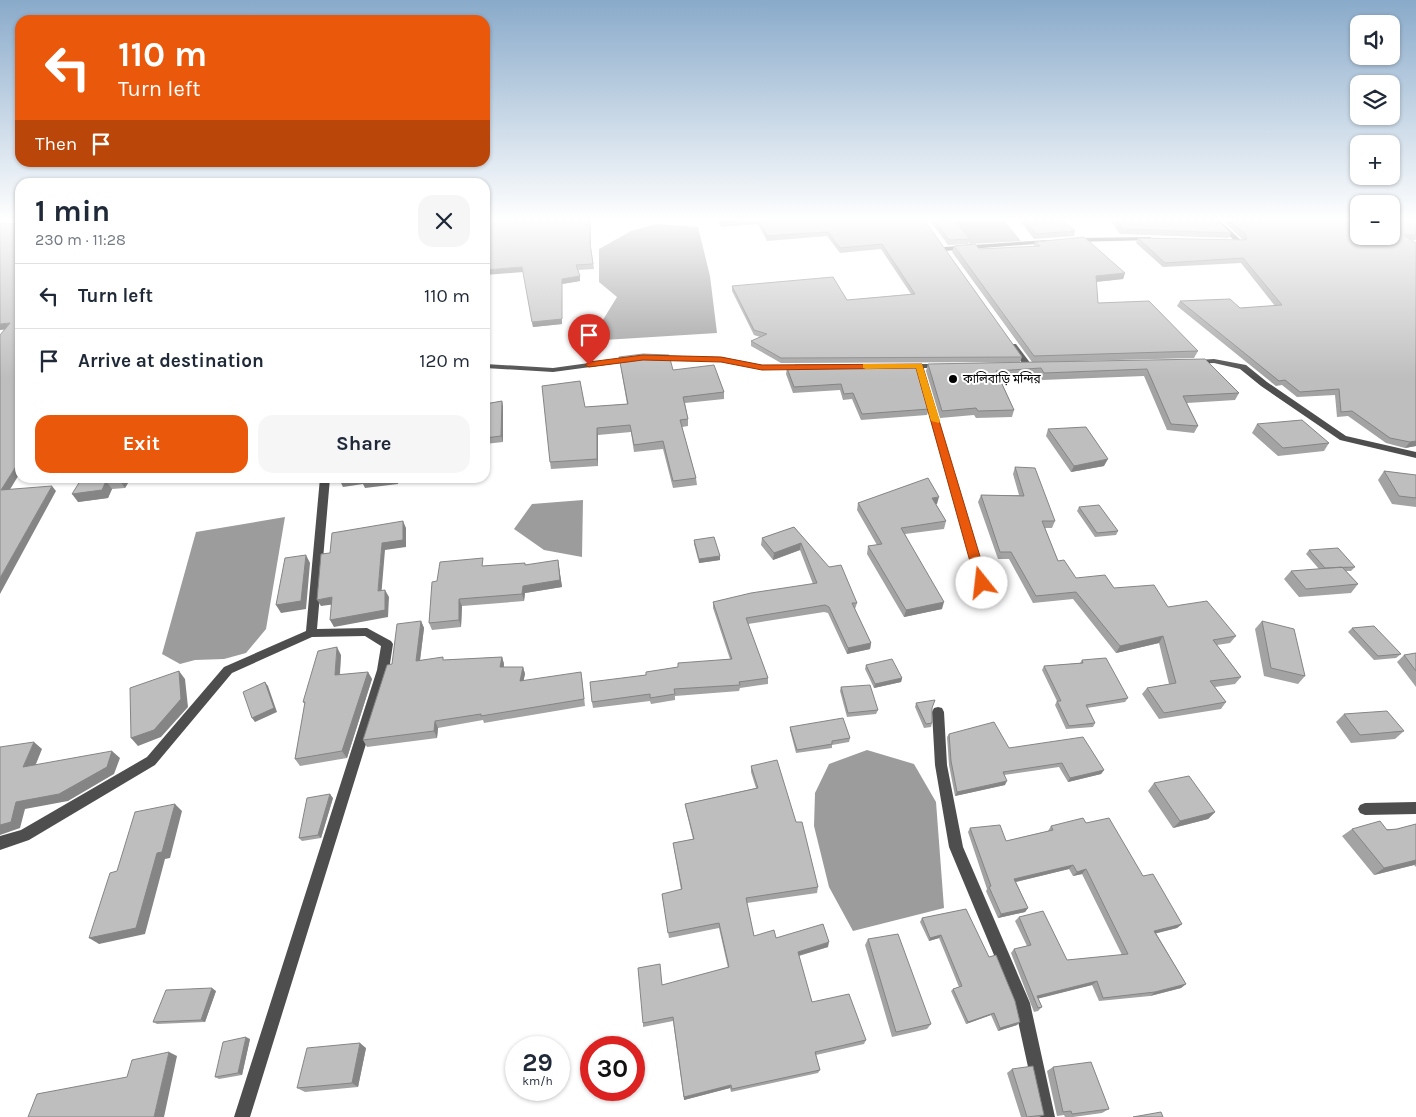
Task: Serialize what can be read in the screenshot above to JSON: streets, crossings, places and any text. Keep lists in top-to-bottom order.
{
  "places": ["কালিবাড়ি মন্দির"],
  "page": {
    "map_buttons": ["+", "−"],
    "turn": ["110 m", "Turn left"],
    "then": "Then",
    "heading": ["1 min", "230 m · 11:28"],
    "list": [
      {
        "name": "Turn left",
        "value": "110 m"
      },
      {
        "name": "Arrive at destination",
        "value": "120 m"
      }
    ],
    "buttons": ["Exit", "Share"],
    "speed": "29 km/h",
    "limit": "30"
  }
}
